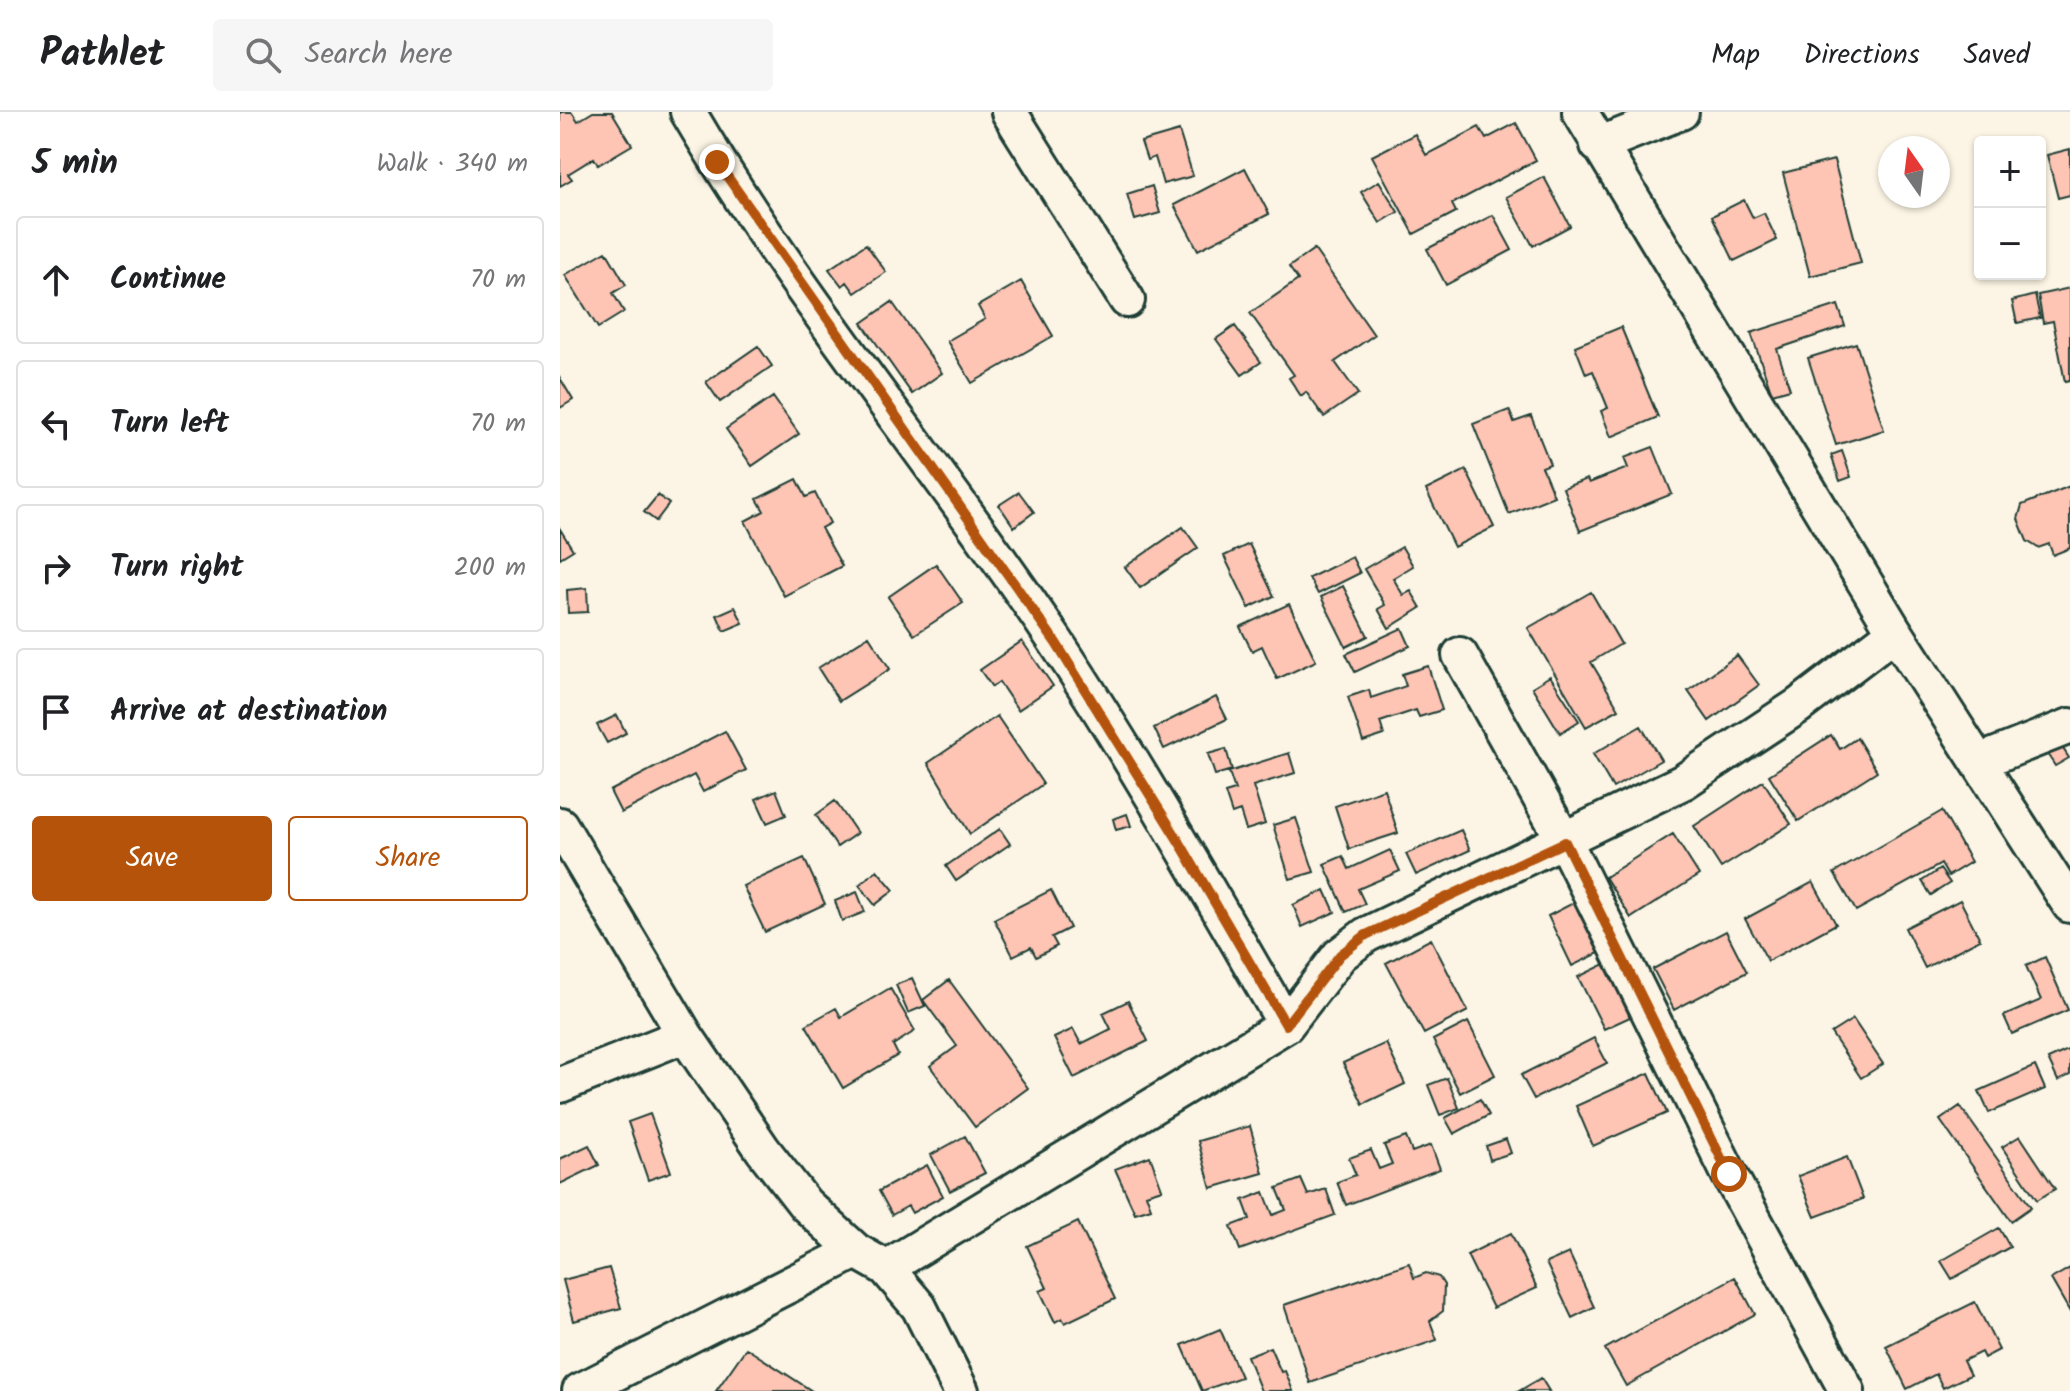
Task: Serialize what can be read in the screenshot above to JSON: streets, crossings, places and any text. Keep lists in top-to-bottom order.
{
  "north": "top",
  "page": {
    "header": "Pathlet",
    "search": "Search here",
    "nav": ["Map", "Directions", "Saved"],
    "heading": ["5 min", "Walk · 340 m"],
    "map_buttons": ["+", "−"],
    "list": [
      ["Continue", "70 m"],
      ["Turn left", "70 m"],
      ["Turn right", "200 m"],
      "Arrive at destination"
    ],
    "buttons": ["Save", "Share"]
  }
}
